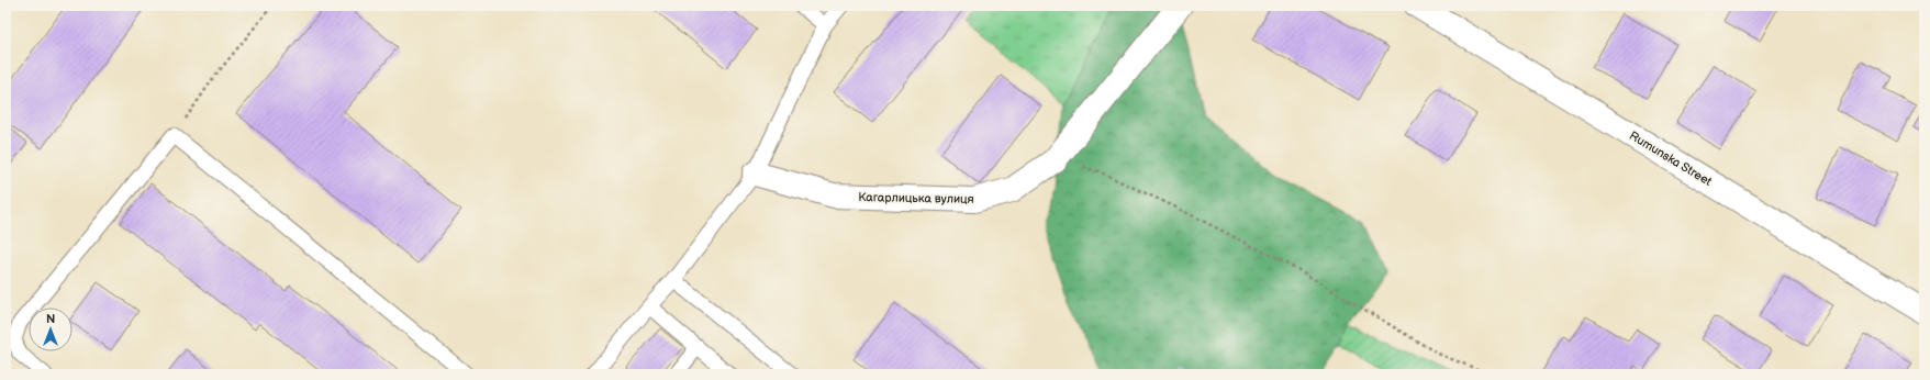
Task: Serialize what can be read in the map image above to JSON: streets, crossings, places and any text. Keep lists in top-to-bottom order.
{
  "streets": {
    "street": ["Rumunska Street", "Кагарлицька вулиця"]
  },
  "north": "top"
}
